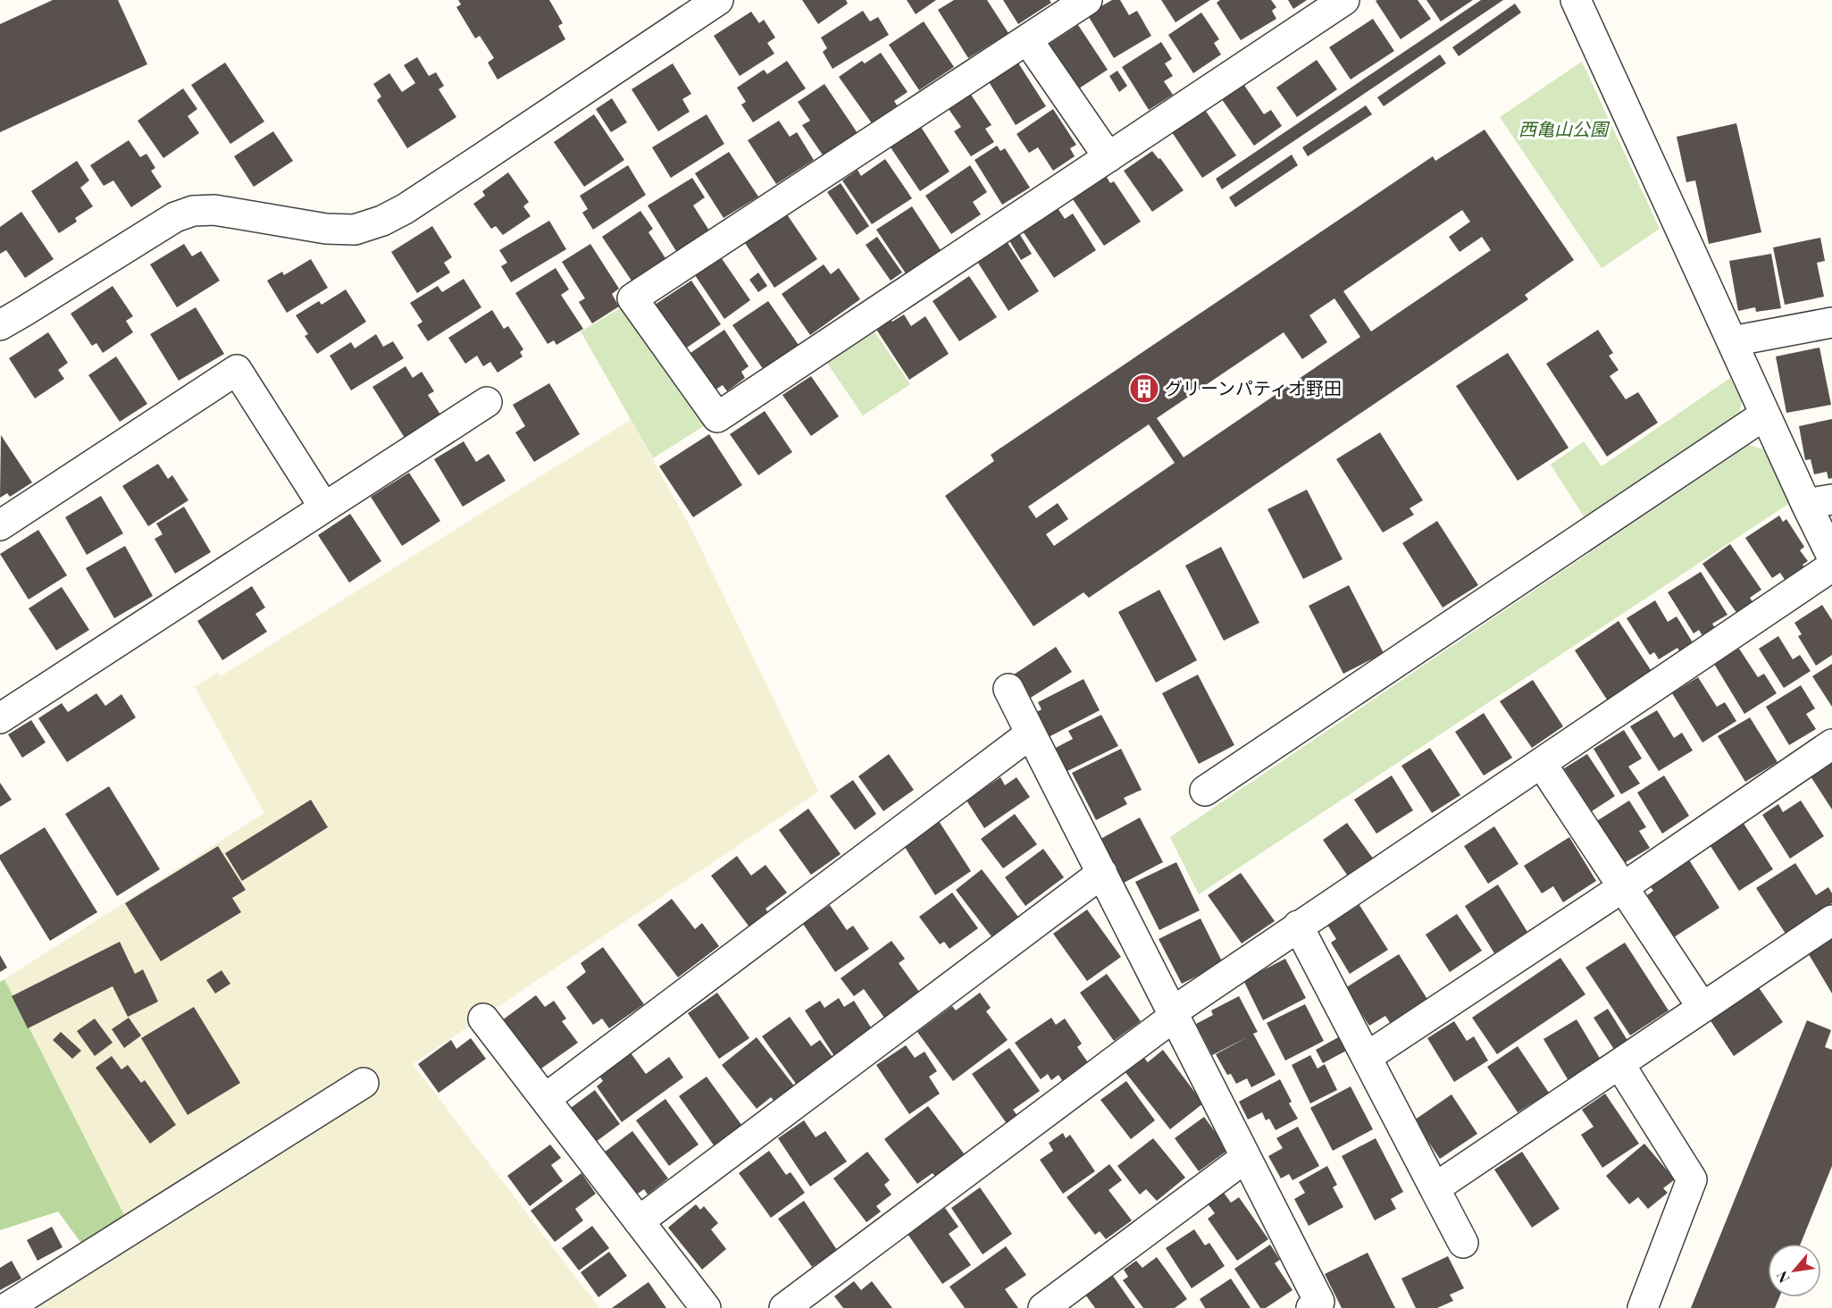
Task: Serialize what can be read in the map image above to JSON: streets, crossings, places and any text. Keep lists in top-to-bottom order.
{
  "parks": ["西亀山公園"],
  "places": {
    "building": ["グリーンパティオ野田"]
  },
  "north": "bottom left"
}
